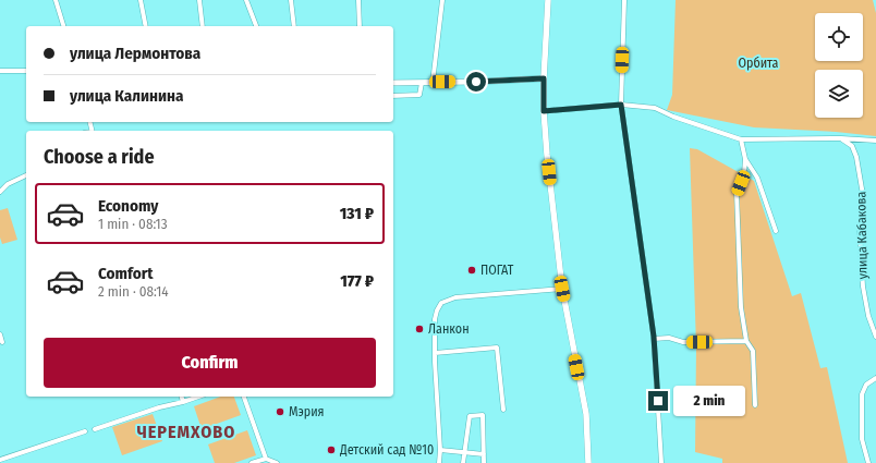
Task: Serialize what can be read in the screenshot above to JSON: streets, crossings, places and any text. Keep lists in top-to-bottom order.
{
  "streets": {
    "street": ["улица Кабакова"]
  },
  "districts": ["ЧЕРЕМХОВО"],
  "parks": ["Орбита"],
  "places": [
    "ПОГАТ",
    "Ланкон",
    "Мэрия",
    "Детский сад №10"
  ],
  "page": {
    "banner": ["улица Лермонтова", "улица Калинина"],
    "heading": "Choose a ride",
    "list": [
      {
        "name": "Economy",
        "note": "1 min · 08:13",
        "value": "131 ₽"
      },
      {
        "name": "Comfort",
        "note": "2 min · 08:14",
        "value": "177 ₽"
      }
    ],
    "buttons": "Confirm",
    "bubble": "2 min"
  }
}
